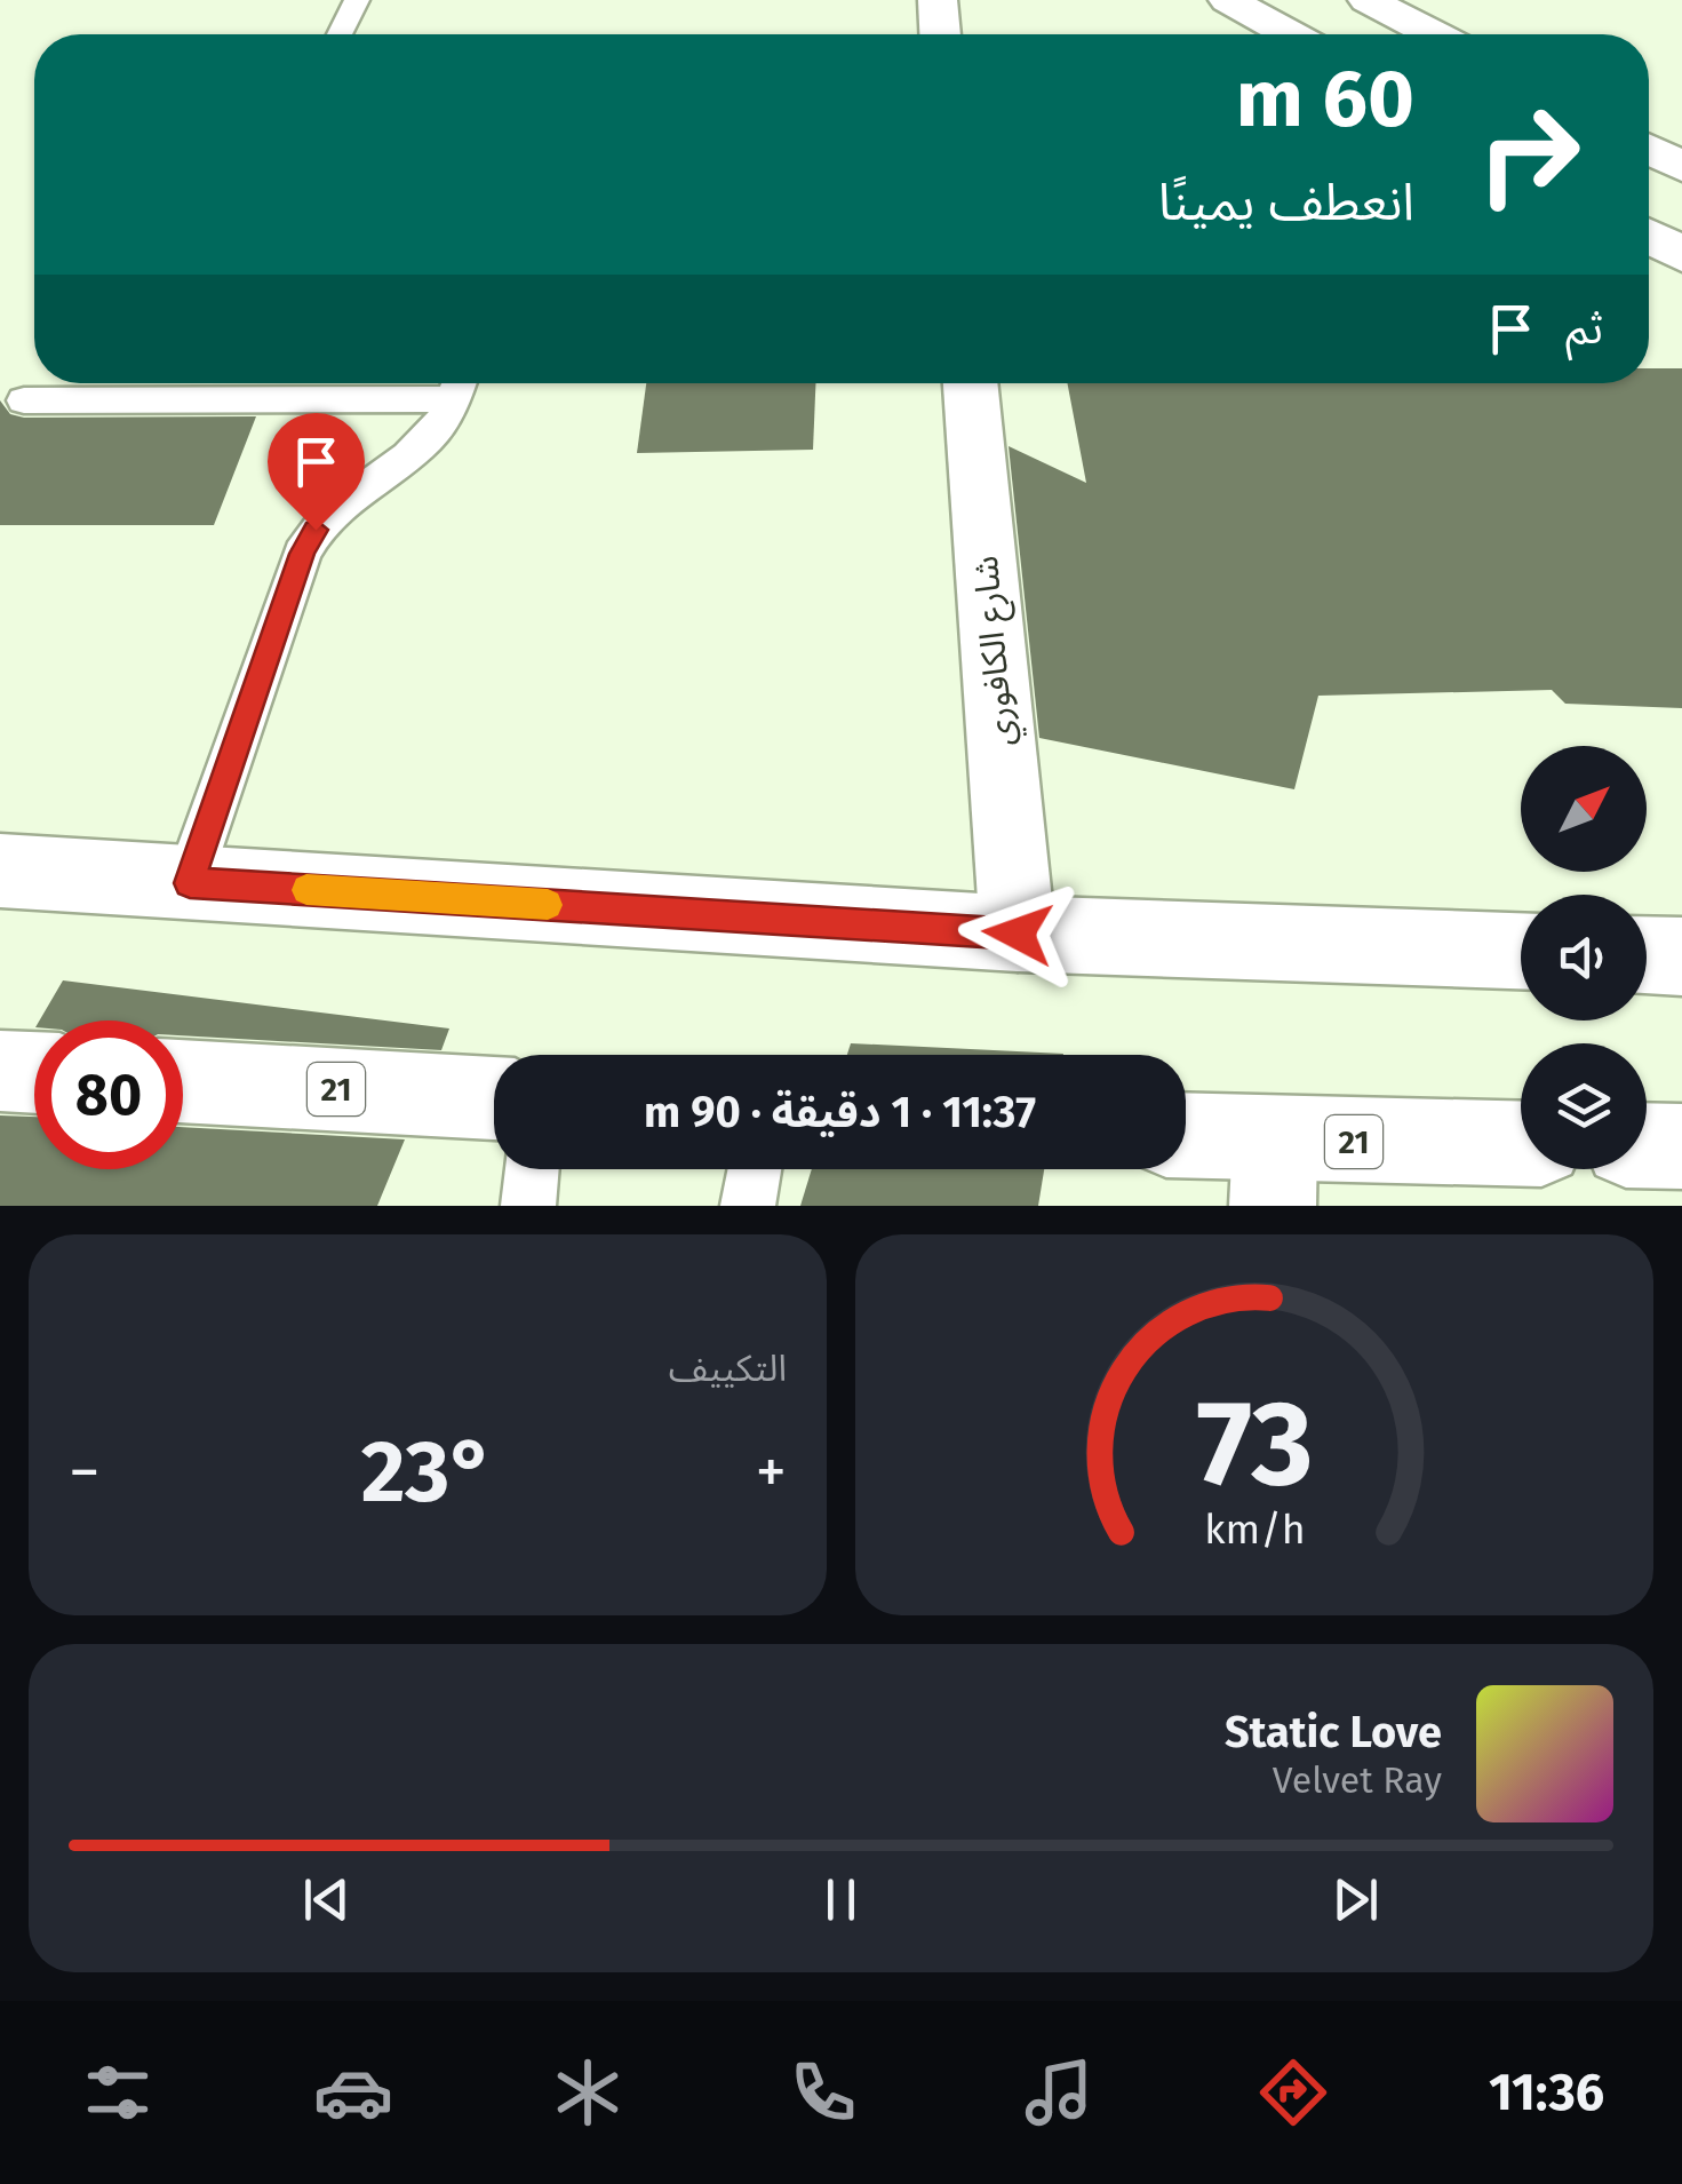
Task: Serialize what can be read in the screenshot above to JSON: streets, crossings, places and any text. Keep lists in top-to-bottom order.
{
  "streets": {
    "main road": ["شارع الكافوري", "21"]
  },
  "north": "top right",
  "page": {
    "turn": ["60 m", "انعطف يمينًا"],
    "then": "ثم",
    "limit": "80",
    "trip": "11:37 · 1 دقيقة · 90 m",
    "tile": "التكييف",
    "heat": ["−", "23°", "+"],
    "song": ["Static Love", "Velvet Ray"],
    "tabs": "11:36",
    "gauge": ["73", "km/h"]
  }
}
